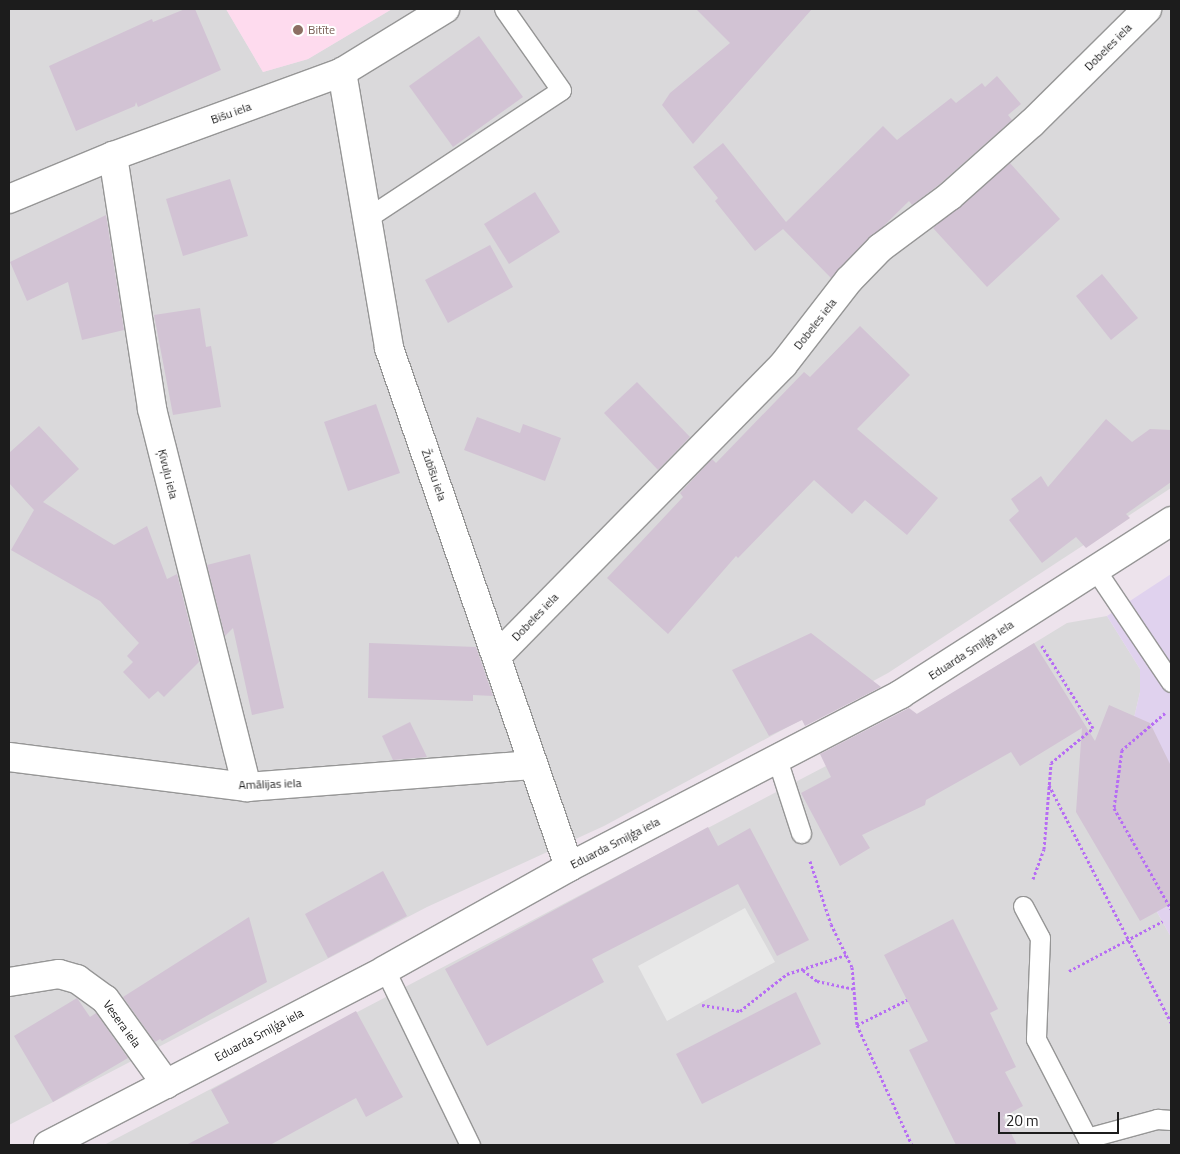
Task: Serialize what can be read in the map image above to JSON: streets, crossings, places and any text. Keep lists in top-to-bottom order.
{
  "streets": {
    "street": [
      "Dobeles iela",
      "Bišu iela",
      "Ķivuļu iela",
      "Žubīšu iela",
      "Eduarda Smiļģa iela",
      "Amālijas iela",
      "Vesera iela"
    ]
  },
  "crossings": [
    ["Dobeles iela", "Žubīšu iela"],
    ["Bišu iela", "Ķivuļu iela"],
    ["Bišu iela", "Žubīšu iela"],
    ["Ķivuļu iela", "Amālijas iela"],
    ["Žubīšu iela", "Eduarda Smiļģa iela"],
    ["Žubīšu iela", "Amālijas iela"],
    ["Eduarda Smiļģa iela", "Vesera iela"]
  ],
  "places": ["Bitīte"],
  "scale_bar": "20 m"
}
